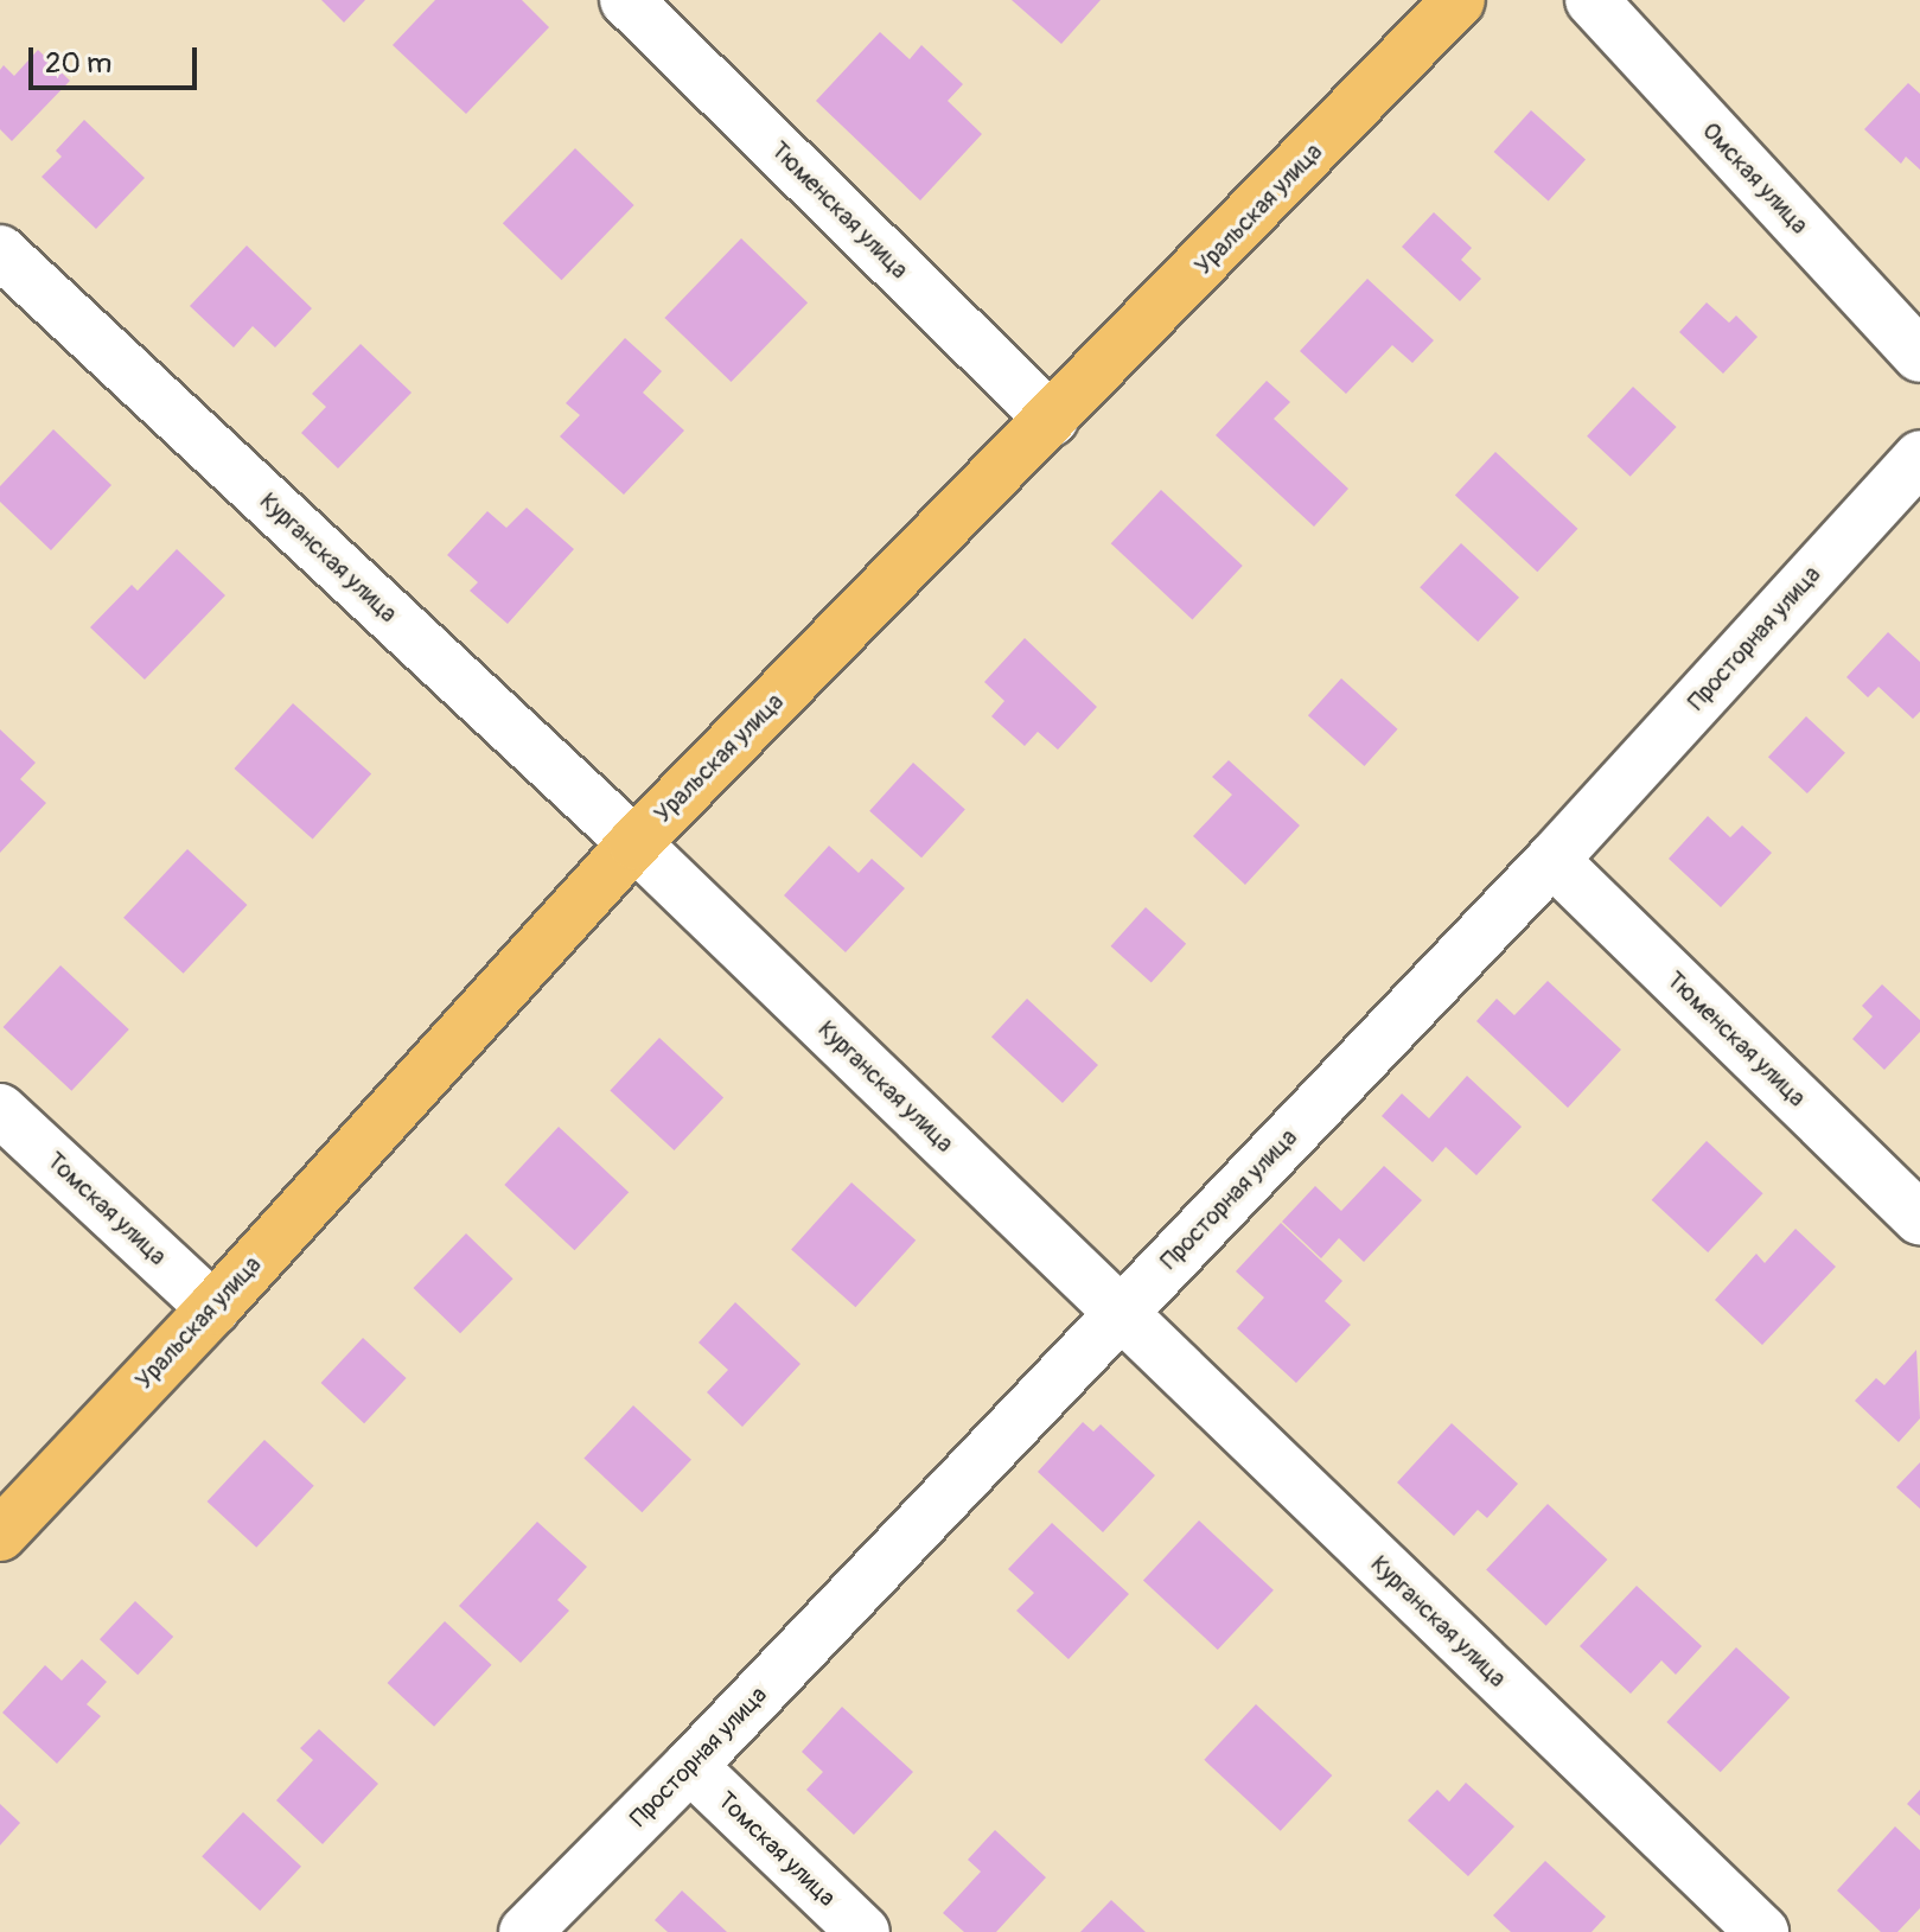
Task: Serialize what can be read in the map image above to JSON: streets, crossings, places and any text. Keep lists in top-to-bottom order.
{
  "streets": {
    "main road": ["Уральская улица"],
    "street": [
      "Омская улица",
      "Тюменская улица",
      "Курганская улица",
      "Просторная улица",
      "Томская улица"
    ]
  },
  "crossings": [
    ["Уральская улица", "Тюменская улица"],
    ["Уральская улица", "Курганская улица"],
    ["Уральская улица", "Томская улица"],
    ["Тюменская улица", "Просторная улица"],
    ["Курганская улица", "Просторная улица"],
    ["Просторная улица", "Томская улица"]
  ],
  "scale_bar": "20 m"
}
